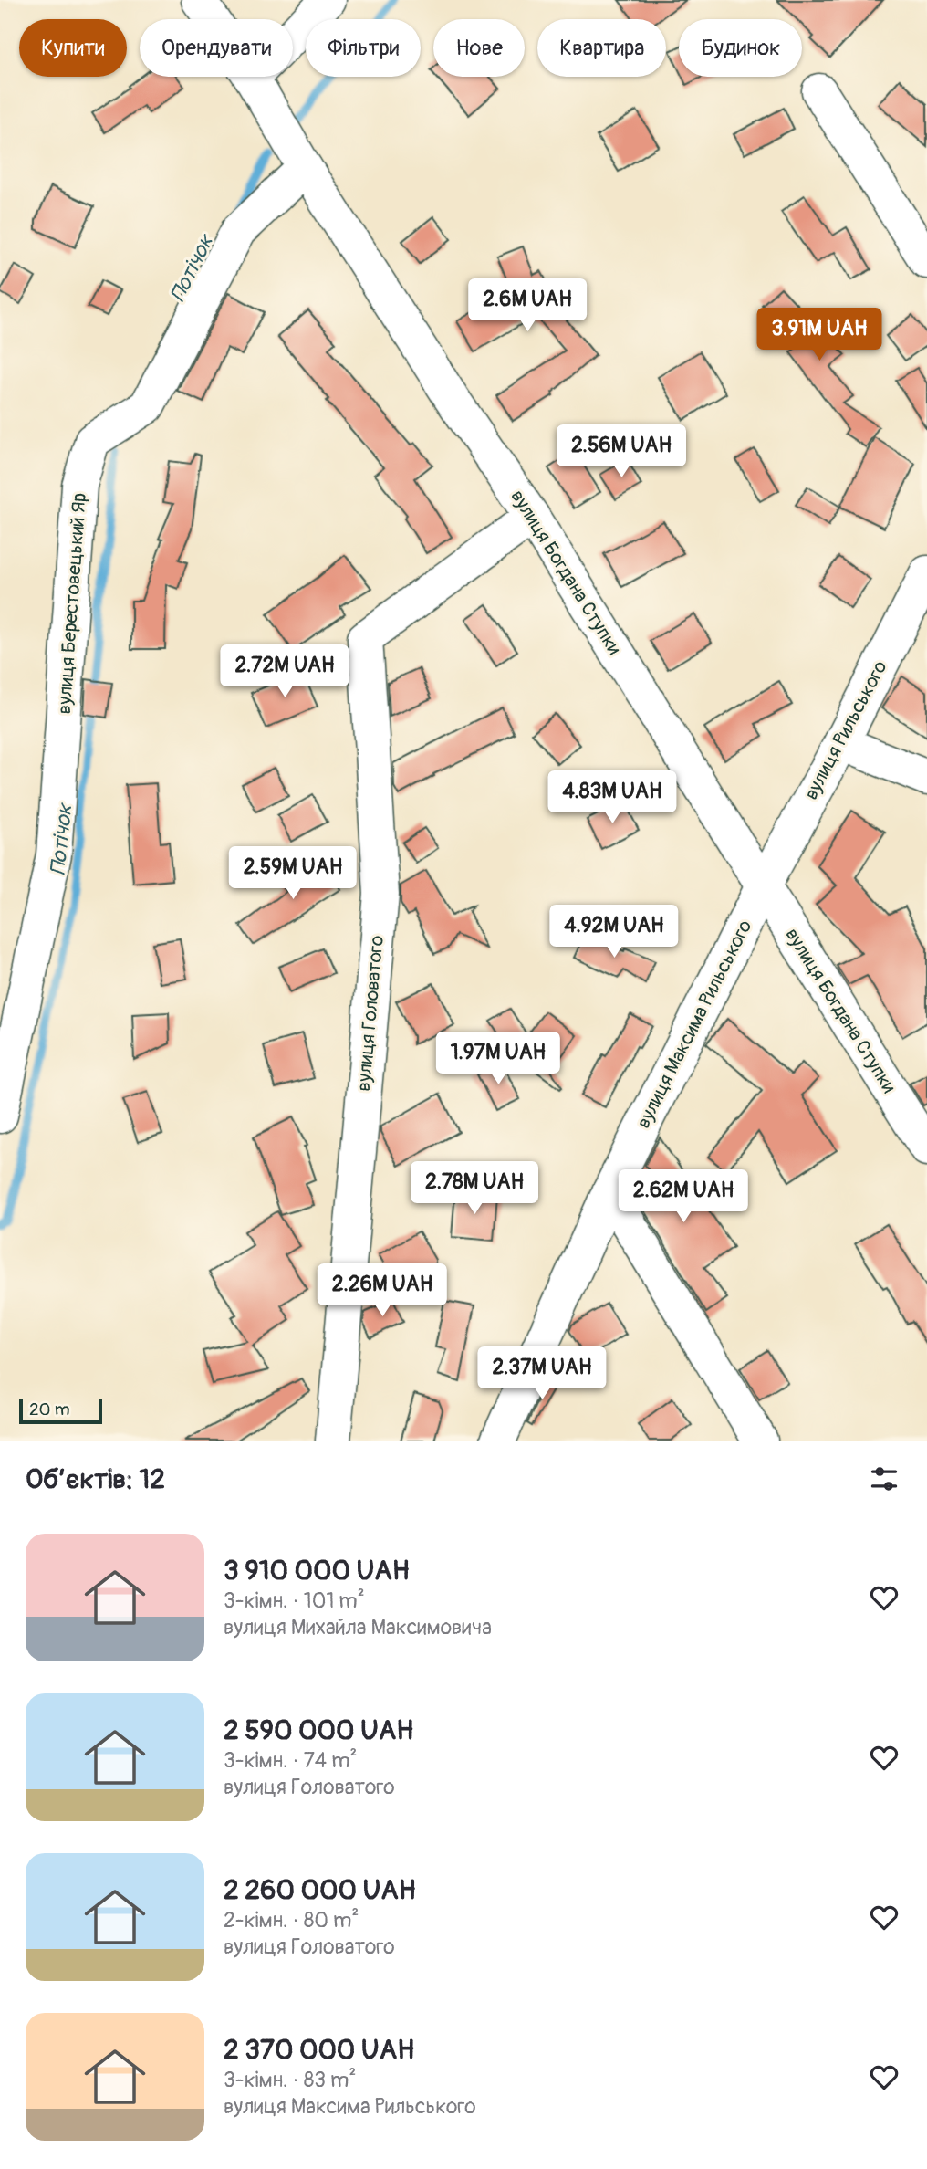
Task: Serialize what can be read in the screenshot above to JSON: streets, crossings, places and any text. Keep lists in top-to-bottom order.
{
  "streets": {
    "street": [
      "вулиця Богдана Ступки",
      "вулиця Берестовецький Яр",
      "вулиця Рильського",
      "вулиця Головатого",
      "вулиця Максима Рильського"
    ]
  },
  "crossings": [
    ["вулиця Богдана Ступки", "вулиця Берестовецький Яр"],
    ["вулиця Богдана Ступки", "вулиця Рильського"],
    ["вулиця Богдана Ступки", "вулиця Головатого"],
    ["вулиця Богдана Ступки", "вулиця Максима Рильського"],
    ["вулиця Рильського", "вулиця Максима Рильського"]
  ],
  "water": ["Потічок"],
  "scale_bar": "20 m",
  "page": {
    "chip": [
      "Купити",
      "Орендувати",
      "Фільтри",
      "Нове",
      "Квартира",
      "Будинок"
    ],
    "price": [
      "2.6M UAH",
      "3.91M UAH",
      "2.56M UAH",
      "2.72M UAH",
      "4.83M UAH",
      "2.59M UAH",
      "4.92M UAH",
      "1.97M UAH",
      "2.78M UAH",
      "2.62M UAH",
      "2.26M UAH",
      "2.37M UAH"
    ],
    "scale": "20 m",
    "heading": "Об’єктів: 12",
    "list": [
      {
        "name": "3 910 000 UAH",
        "note": "3-кімн. · 101 m² · вулиця Михайла Максимовича"
      },
      {
        "name": "2 590 000 UAH",
        "note": "3-кімн. · 74 m² · вулиця Головатого"
      },
      {
        "name": "2 260 000 UAH",
        "note": "2-кімн. · 80 m² · вулиця Головатого"
      },
      {
        "name": "2 370 000 UAH",
        "note": "3-кімн. · 83 m² · вулиця Максима Рильського"
      }
    ]
  }
}
